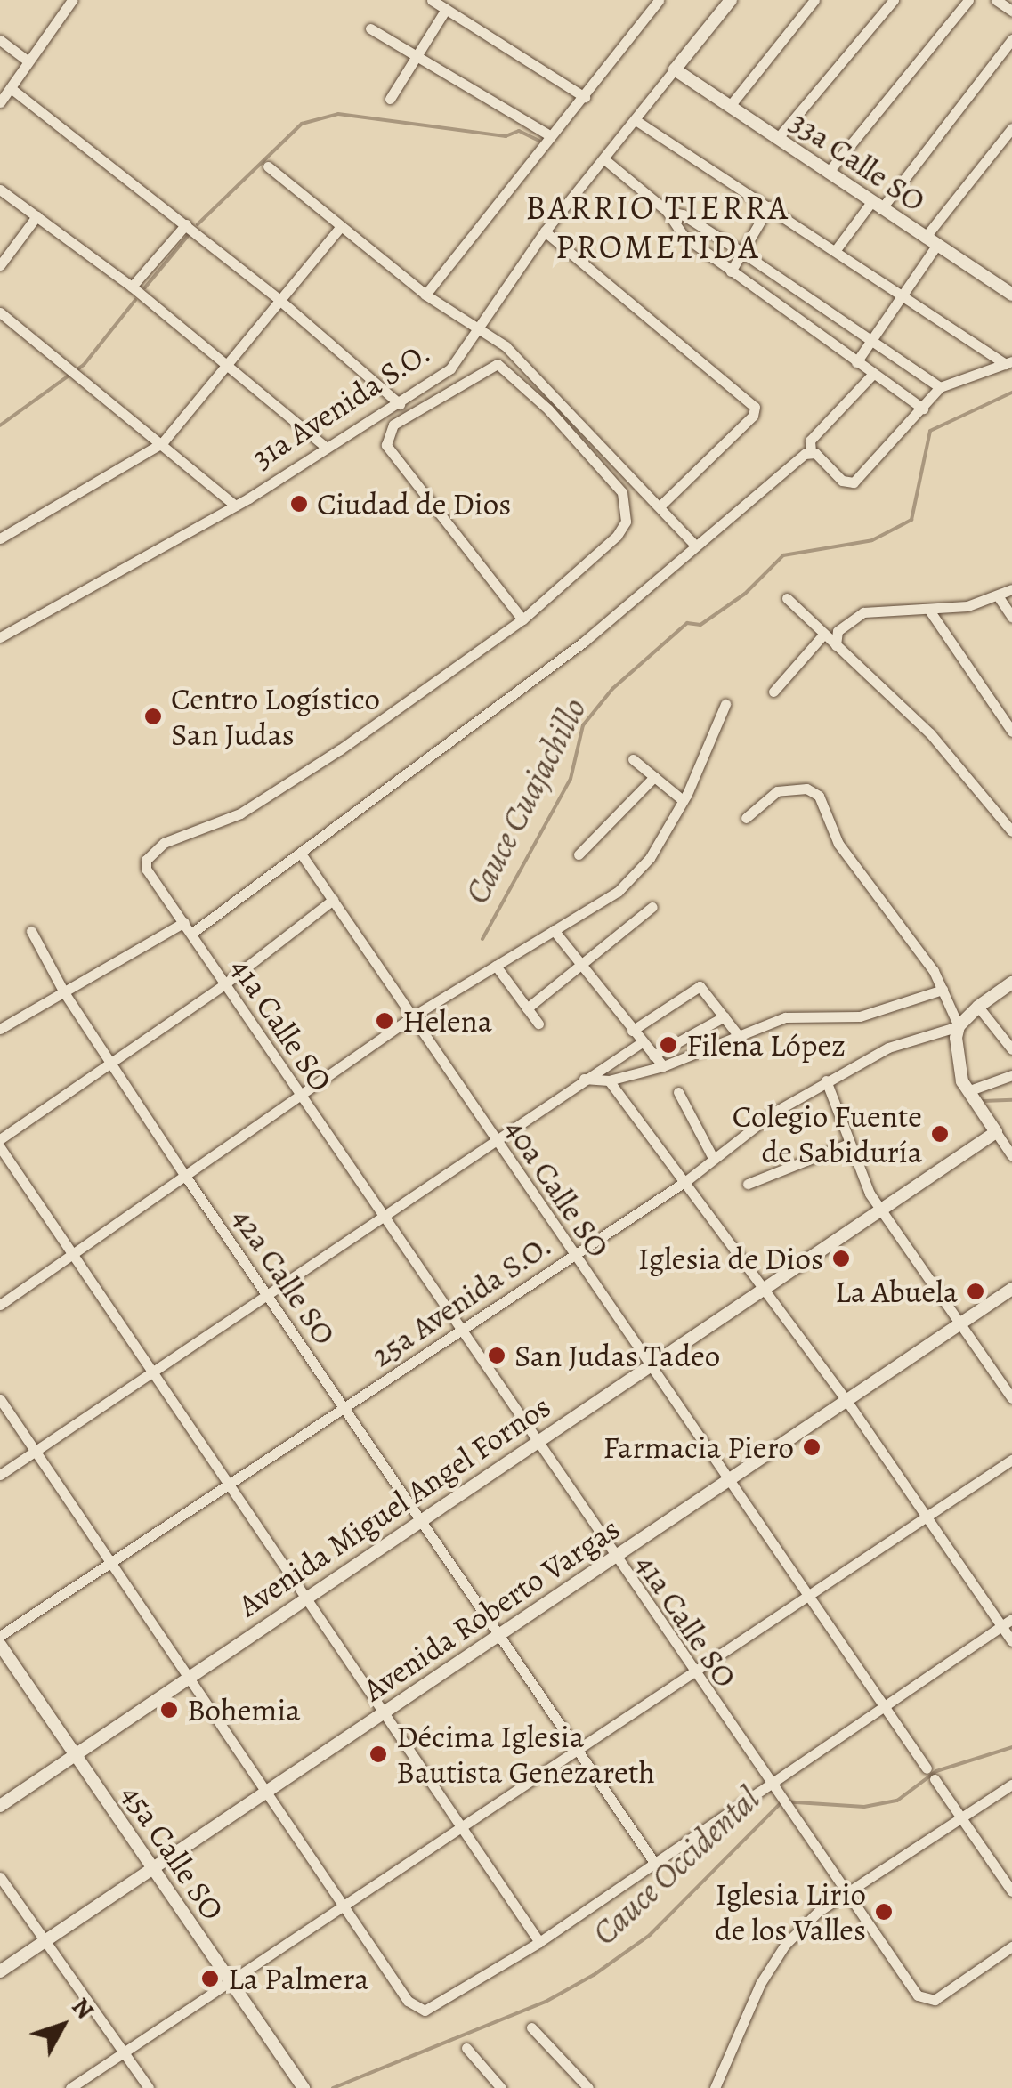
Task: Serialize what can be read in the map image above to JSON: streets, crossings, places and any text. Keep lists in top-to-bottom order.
{
  "streets": {
    "street": [
      "33a Calle SO",
      "31a Avenida S.O.",
      "41a Calle SO",
      "40a Calle SO",
      "42a Calle SO",
      "25a Avenida S.O.",
      "Avenida Miguel Angel Fornos",
      "Avenida Roberto Vargas",
      "45a Calle SO"
    ]
  },
  "crossings": [
    ["33a Calle SO", "31a Avenida S.O."],
    ["41a Calle SO", "25a Avenida S.O."],
    ["41a Calle SO", "Avenida Miguel Angel Fornos"],
    ["41a Calle SO", "Avenida Roberto Vargas"],
    ["40a Calle SO", "25a Avenida S.O."],
    ["40a Calle SO", "Avenida Miguel Angel Fornos"],
    ["40a Calle SO", "Avenida Roberto Vargas"],
    ["42a Calle SO", "25a Avenida S.O."],
    ["42a Calle SO", "Avenida Miguel Angel Fornos"],
    ["42a Calle SO", "Avenida Roberto Vargas"],
    ["Avenida Miguel Angel Fornos", "45a Calle SO"],
    ["Avenida Roberto Vargas", "45a Calle SO"]
  ],
  "districts": ["BARRIO TIERRA PROMETIDA"],
  "water": ["Cauce Cuajachillo", "Cauce Occidental"],
  "places": [
    "Ciudad de Dios",
    "Centro Logístico San Judas",
    "Helena",
    "Filena López",
    "Colegio Fuente de Sabiduría",
    "Iglesia de Dios",
    "La Abuela",
    "San Judas Tadeo",
    "Farmacia Piero",
    "Bohemia",
    "Décima Iglesia Bautista Genezareth",
    "Iglesia Lirio de los Valles",
    "La Palmera"
  ],
  "north": "top right"
}
